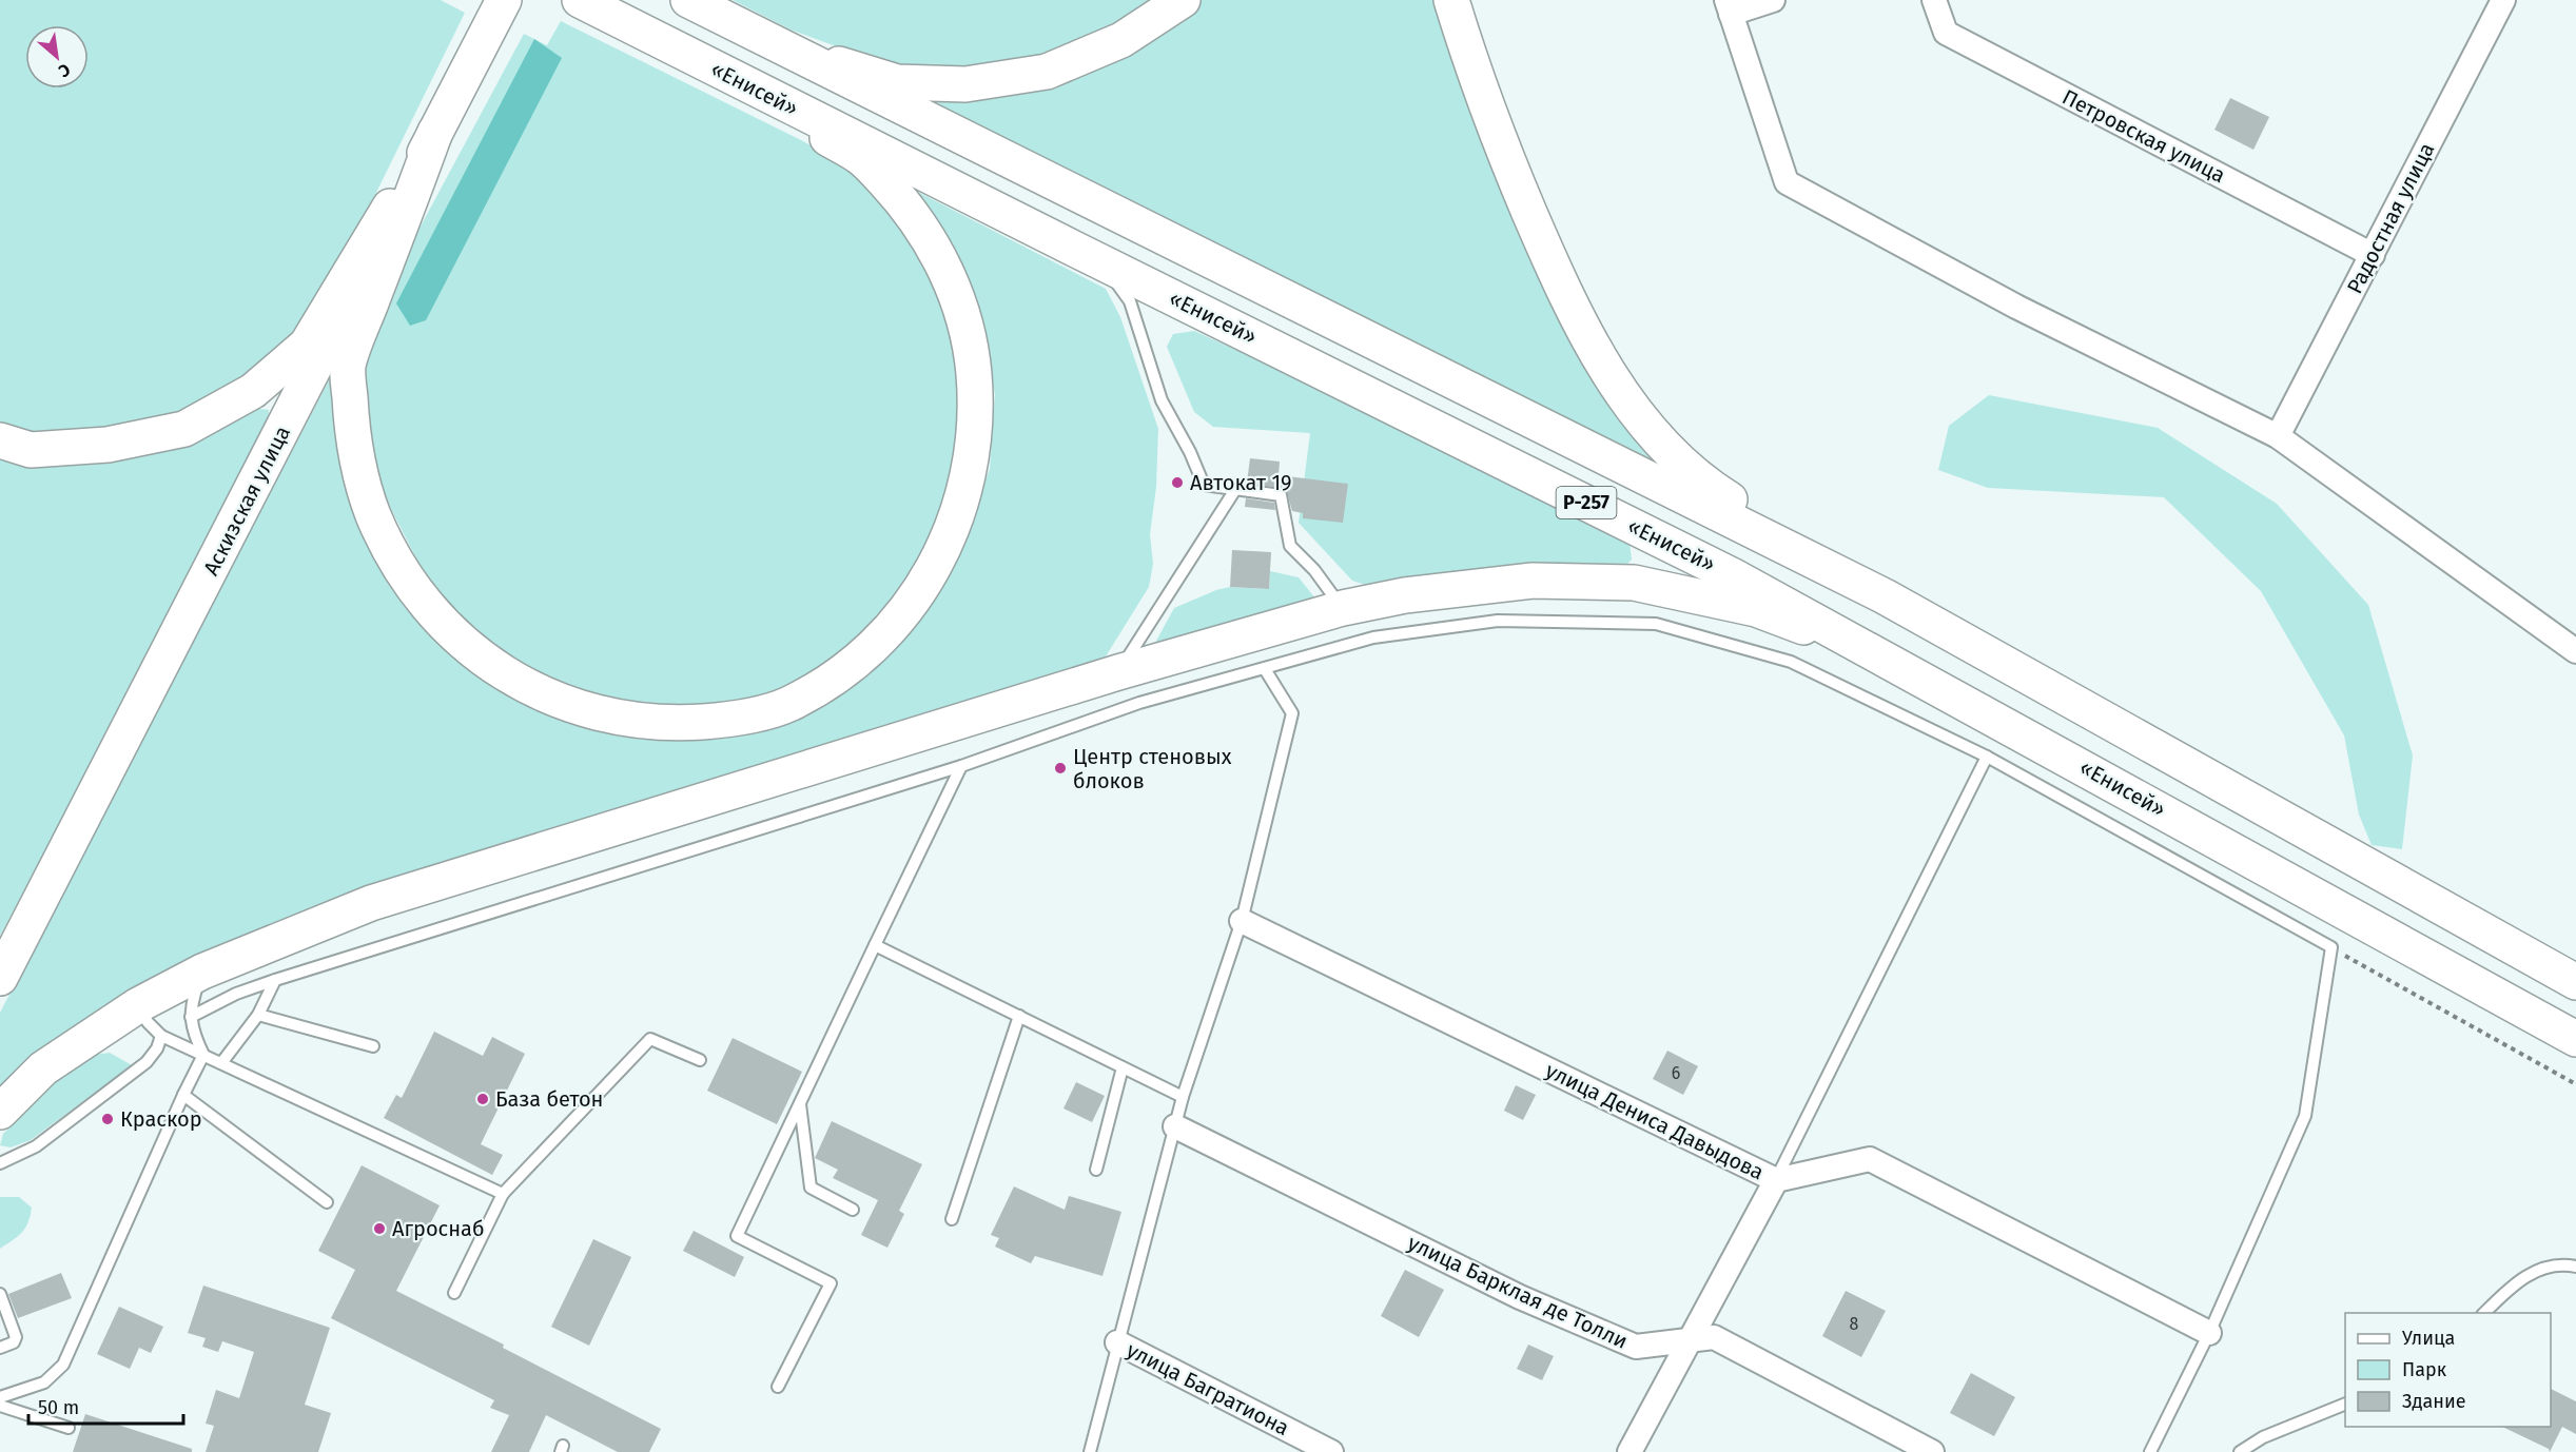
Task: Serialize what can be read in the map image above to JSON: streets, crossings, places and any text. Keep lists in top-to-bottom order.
{
  "streets": {
    "main road": ["«Енисей»", "Аскизская улица", "Р-257"],
    "street": [
      "Петровская улица",
      "Радостная улица",
      "улица Дениса Давыдова",
      "улица Барклая де Толли",
      "улица Багратиона"
    ]
  },
  "crossings": [
    ["Петровская улица", "Радостная улица"]
  ],
  "places": [
    "Автокат 19",
    "Центр стеновых блоков",
    "База бетон",
    "Краскор",
    "Агроснаб"
  ],
  "house_numbers": ["6", "8"],
  "legend": ["Улица", "Парк", "Здание"],
  "scale_bar": "50 m",
  "north": "bottom right"
}
